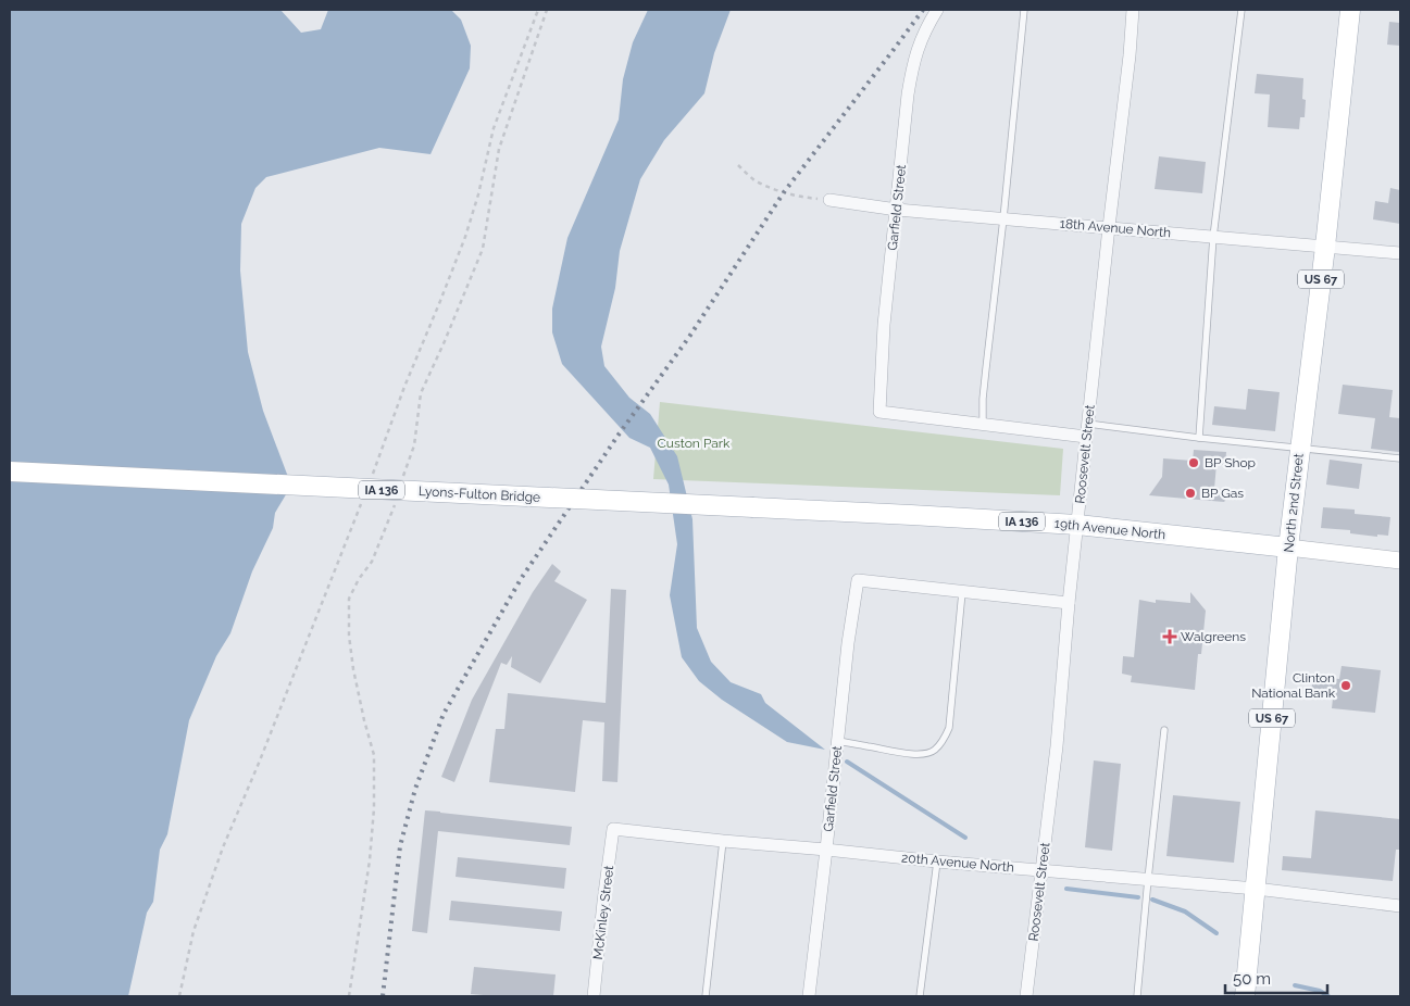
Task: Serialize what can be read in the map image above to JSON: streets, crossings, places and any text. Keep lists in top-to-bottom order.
{
  "streets": {
    "main road": [
      "US 67",
      "IA 136",
      "Lyons-Fulton Bridge",
      "North 2nd Street",
      "19th Avenue North"
    ],
    "street": [
      "Garfield Street",
      "18th Avenue North",
      "Roosevelt Street",
      "20th Avenue North",
      "McKinley Street"
    ]
  },
  "crossings": [
    ["Garfield Street", "18th Avenue North"],
    ["Garfield Street", "20th Avenue North"],
    ["18th Avenue North", "Roosevelt Street"],
    ["18th Avenue North", "North 2nd Street"],
    ["Roosevelt Street", "19th Avenue North"],
    ["Roosevelt Street", "20th Avenue North"],
    ["Lyons-Fulton Bridge", "19th Avenue North"],
    ["North 2nd Street", "19th Avenue North"],
    ["North 2nd Street", "20th Avenue North"],
    ["20th Avenue North", "McKinley Street"]
  ],
  "parks": ["Custon Park"],
  "places": {
    "other": ["BP Shop", "BP Gas", "Clinton National Bank"],
    "health": ["Walgreens"]
  },
  "scale_bar": "50 m"
}
